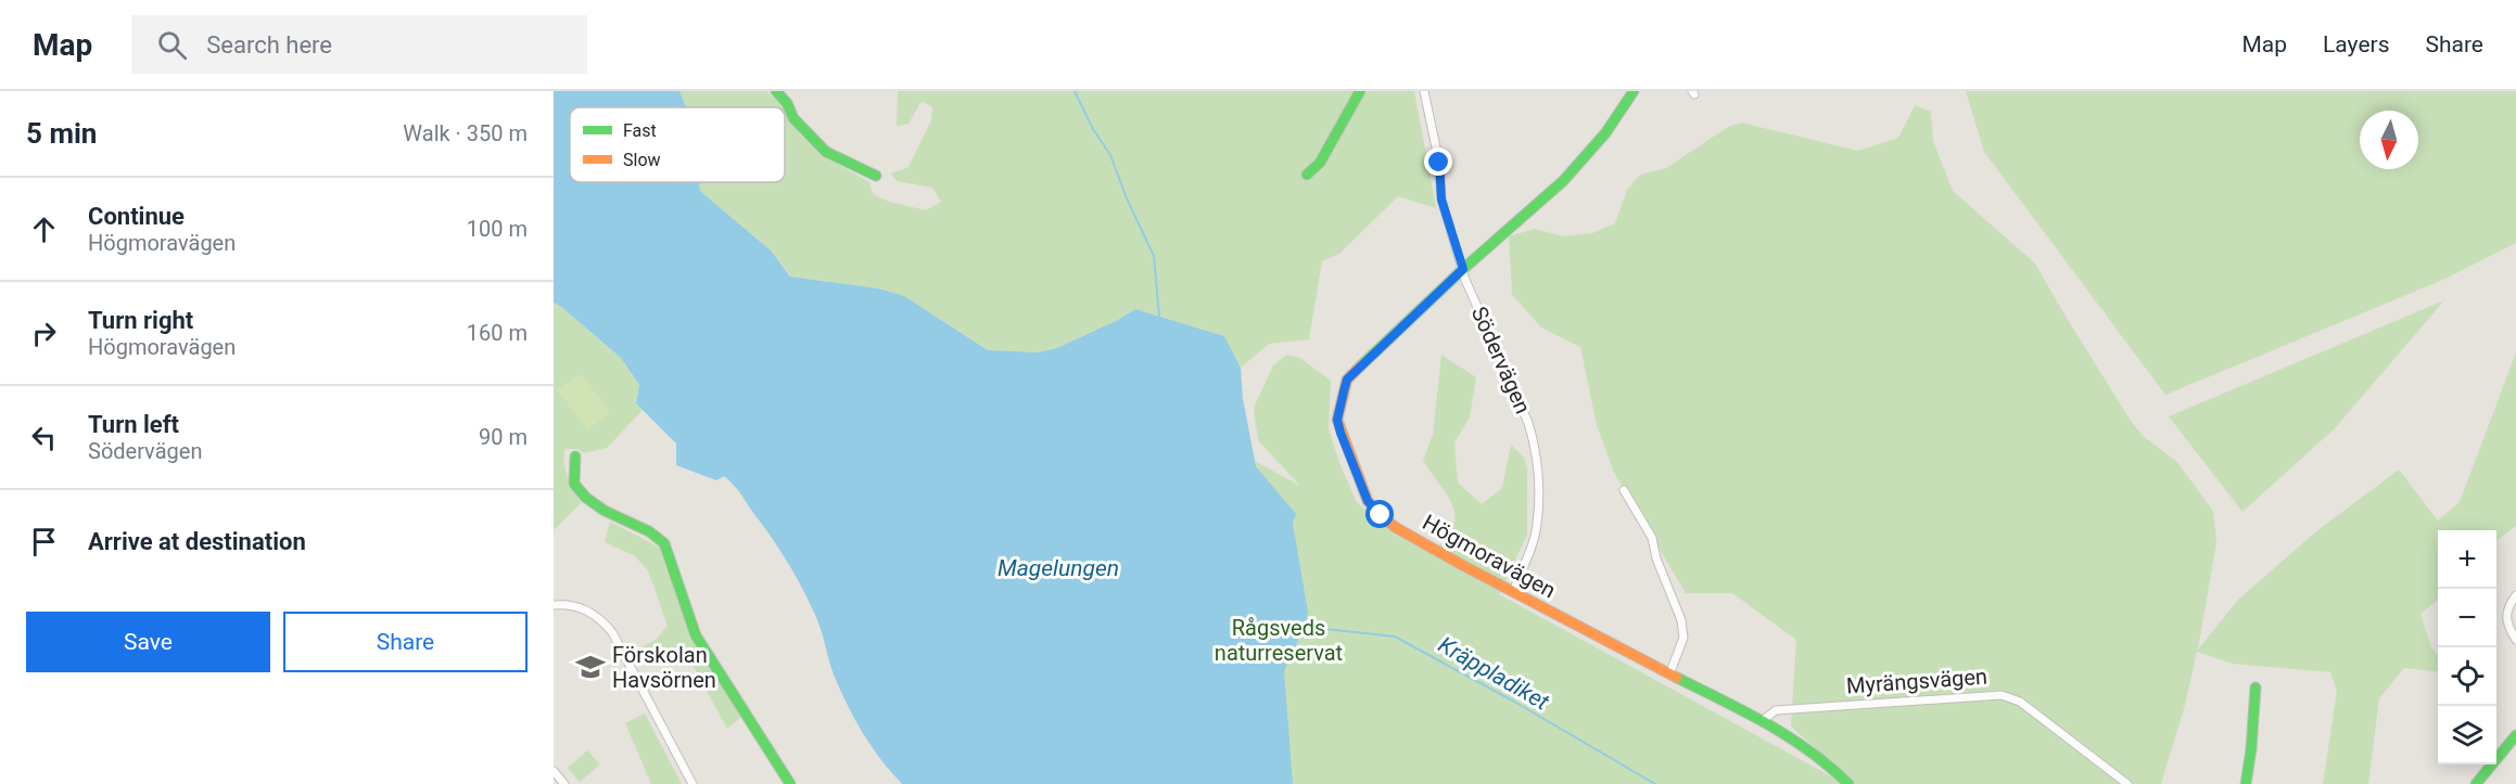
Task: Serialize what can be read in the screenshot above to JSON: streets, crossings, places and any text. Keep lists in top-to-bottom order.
{
  "streets": {
    "street": ["Södervägen", "Högmoravägen", "Myrängsvägen"]
  },
  "crossings": [
    ["Södervägen", "Högmoravägen"],
    ["Högmoravägen", "Myrängsvägen"]
  ],
  "water": ["Magelungen", "Kräppladiket"],
  "parks": ["Rågsveds naturreservat"],
  "places": {
    "school or university": ["Förskolan Havsörnen"]
  },
  "legend": ["Fast", "Slow"],
  "north": "bottom",
  "page": {
    "header": "Map",
    "search": "Search here",
    "nav": ["Map", "Layers", "Share"],
    "heading": ["5 min", "Walk · 350 m"],
    "list": [
      ["Continue", "Högmoravägen", "100 m"],
      ["Turn right", "Högmoravägen", "160 m"],
      ["Turn left", "Södervägen", "90 m"],
      "Arrive at destination"
    ],
    "map_buttons": ["+", "−"],
    "buttons": ["Save", "Share"]
  }
}
